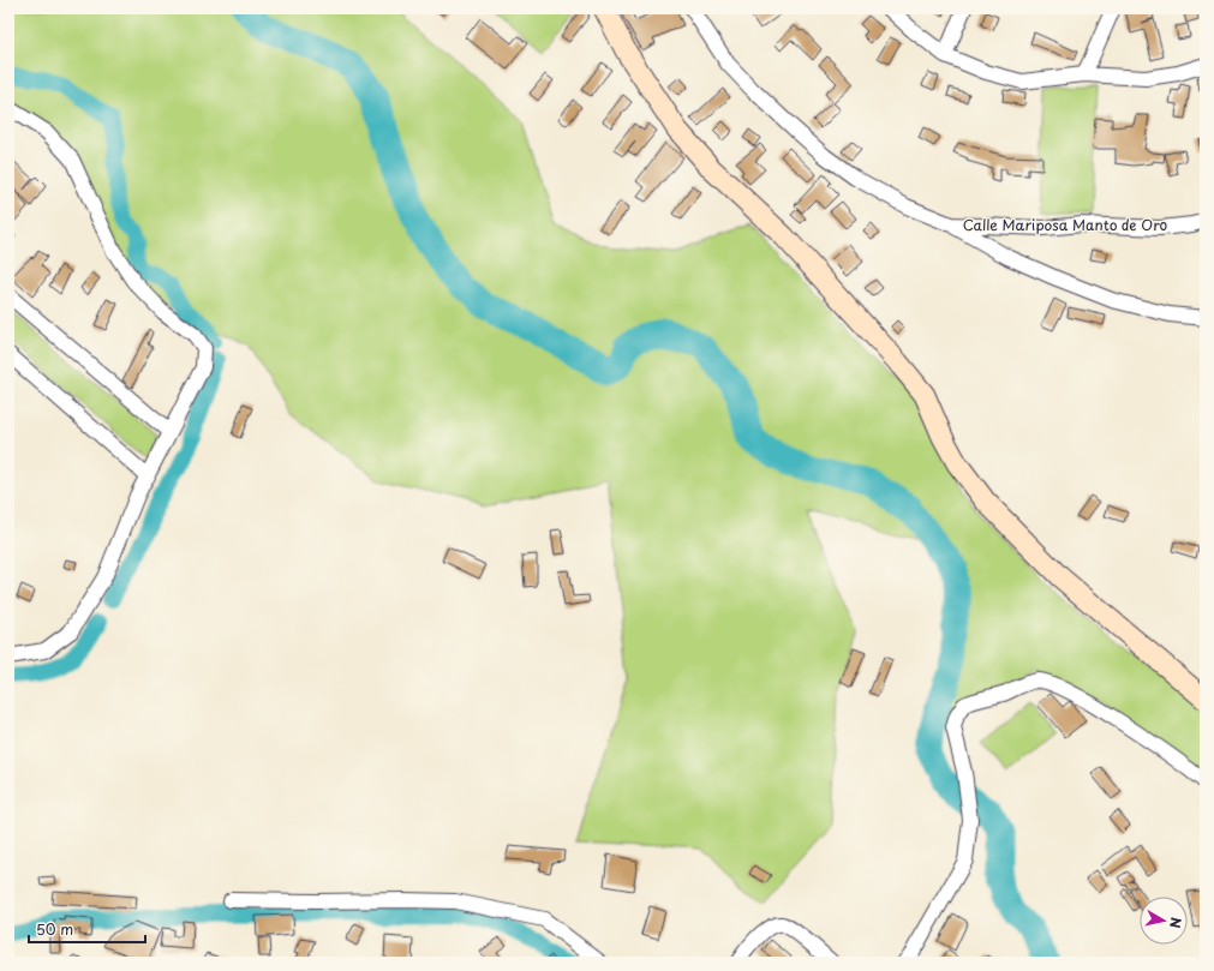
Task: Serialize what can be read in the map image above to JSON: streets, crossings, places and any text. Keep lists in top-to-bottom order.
{
  "streets": {
    "street": ["Calle Mariposa Manto de Oro"]
  },
  "scale_bar": "50 m",
  "north": "right"
}
